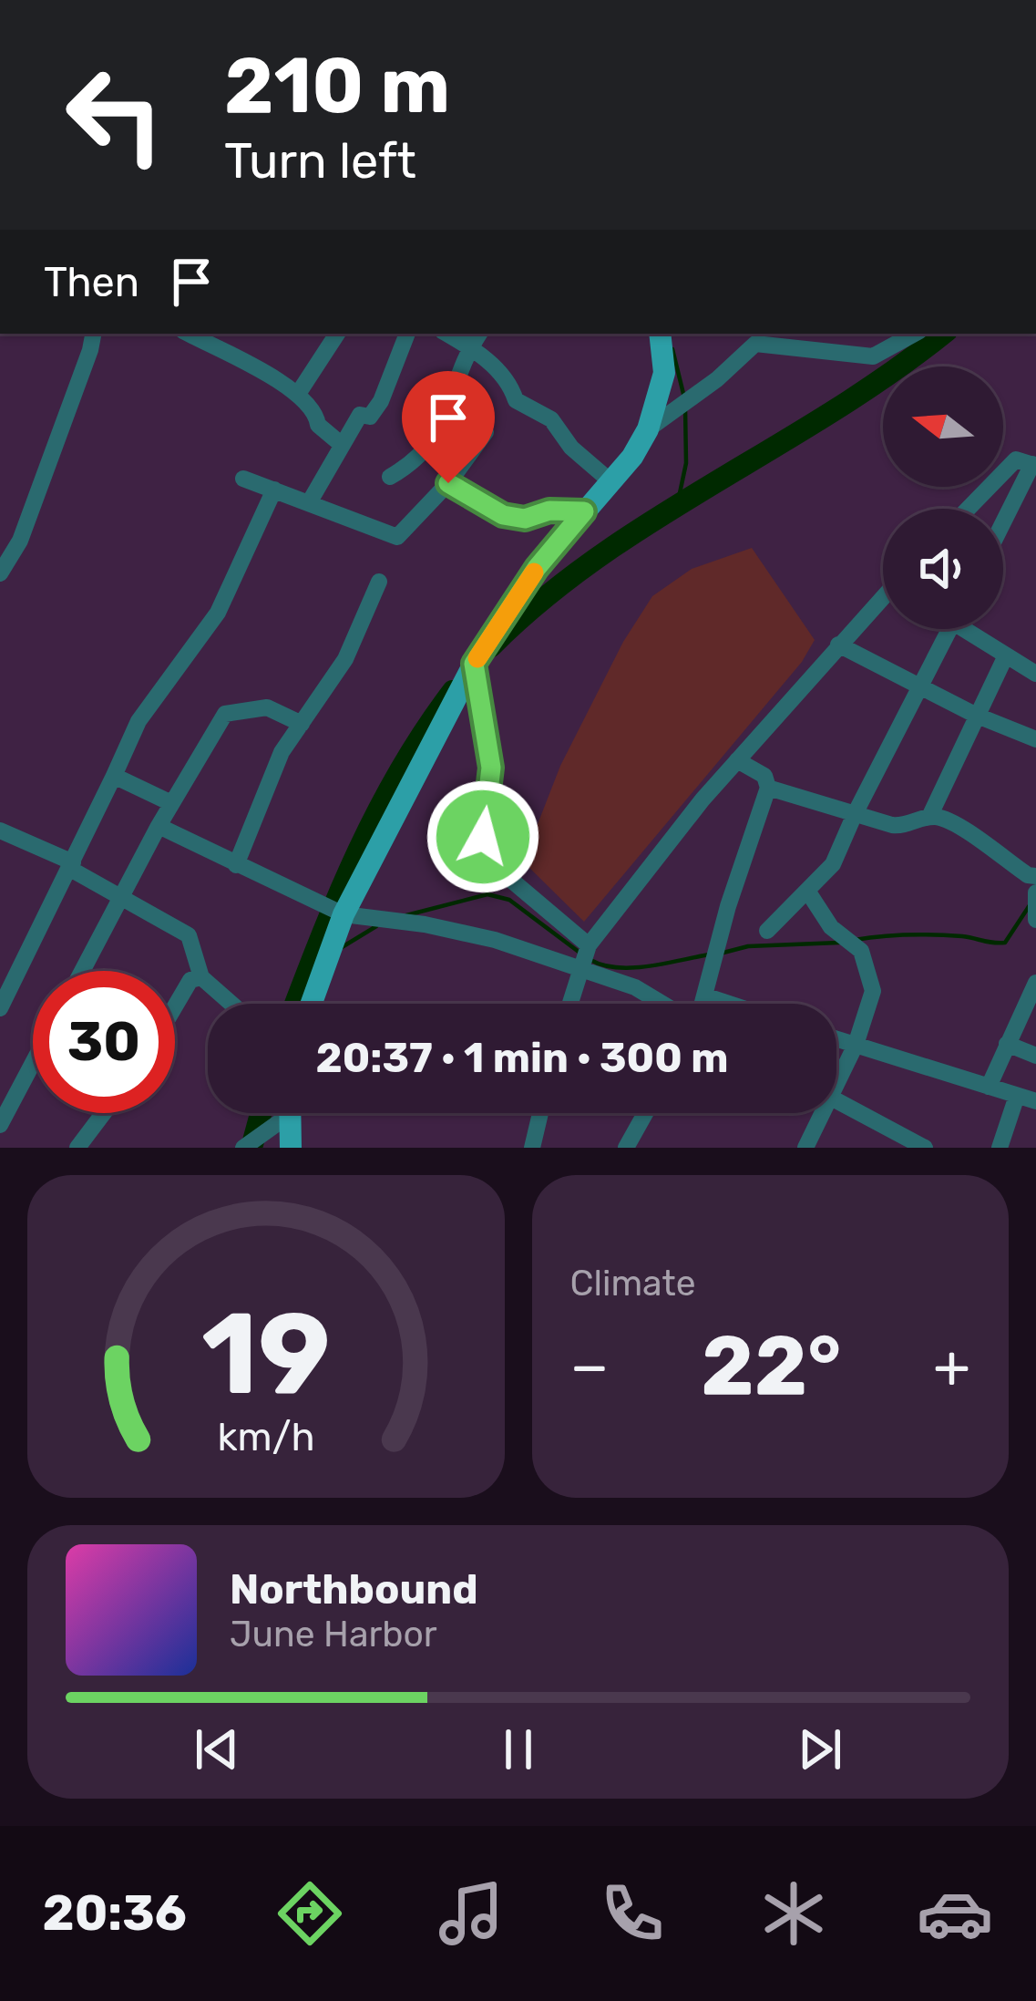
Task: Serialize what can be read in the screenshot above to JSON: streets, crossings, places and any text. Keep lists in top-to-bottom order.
{
  "north": "left",
  "page": {
    "turn": ["210 m", "Turn left"],
    "then": "Then",
    "limit": "30",
    "trip": "20:37 · 1 min · 300 m",
    "tile": "Climate",
    "heat": ["−", "22°", "+"],
    "song": ["Northbound", "June Harbor"],
    "tabs": "20:36",
    "gauge": ["19", "km/h"]
  }
}
